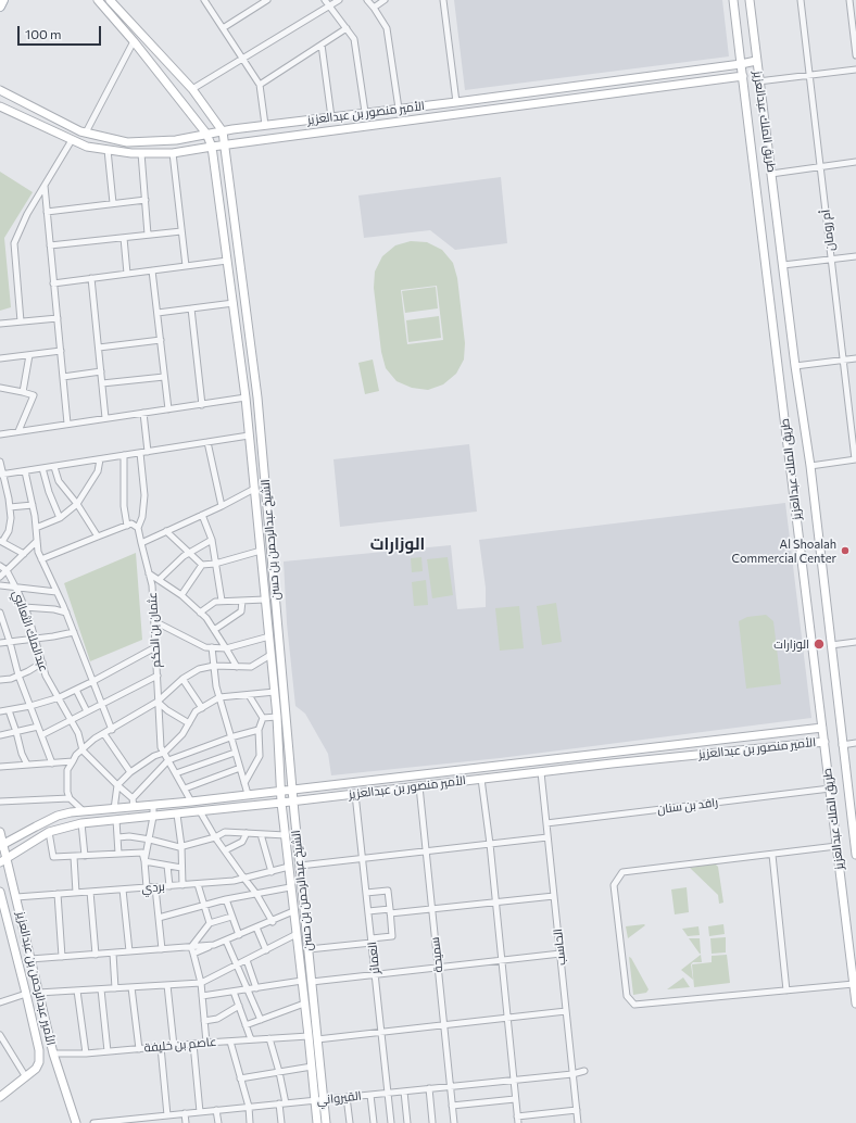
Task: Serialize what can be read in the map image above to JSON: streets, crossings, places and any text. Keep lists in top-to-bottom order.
{
  "streets": {
    "street": [
      "الأمير منصور بن عبدالعزيز",
      "طريق الملك عبدالعزيز",
      "أم رومان",
      "الشيخ عبدالرحمن بن حسن",
      "عثمان بن الحكم",
      "عبدالملك الثعالبي",
      "رافد بن سنان",
      "بردي",
      "الحاسب",
      "سميحة",
      "العمائر",
      "الأمير عبدالرحمن بن عبدالعزيز",
      "عاصم بن خليفة",
      "القيرواني"
    ]
  },
  "crossings": [
    ["الأمير منصور بن عبدالعزيز", "طريق الملك عبدالعزيز"],
    ["الأمير منصور بن عبدالعزيز", "الشيخ عبدالرحمن بن حسن"],
    ["الأمير منصور بن عبدالعزيز", "عثمان بن الحكم"],
    ["الأمير منصور بن عبدالعزيز", "عبدالملك الثعالبي"],
    ["الأمير منصور بن عبدالعزيز", "الحاسب"],
    ["الأمير منصور بن عبدالعزيز", "سميحة"],
    ["الأمير منصور بن عبدالعزيز", "العمائر"],
    ["الأمير منصور بن عبدالعزيز", "الأمير عبدالرحمن بن عبدالعزيز"],
    ["طريق الملك عبدالعزيز", "رافد بن سنان"],
    ["الشيخ عبدالرحمن بن حسن", "بردي"],
    ["الشيخ عبدالرحمن بن حسن", "عاصم بن خليفة"],
    ["الشيخ عبدالرحمن بن حسن", "القيرواني"],
    ["رافد بن سنان", "الحاسب"],
    ["بردي", "الأمير عبدالرحمن بن عبدالعزيز"],
    ["الحاسب", "القيرواني"],
    ["سميحة", "القيرواني"],
    ["العمائر", "القيرواني"],
    ["الأمير عبدالرحمن بن عبدالعزيز", "عاصم بن خليفة"]
  ],
  "districts": ["الوزارات"],
  "places": ["Al Shoalah Commercial Center", "الوزارات"],
  "scale_bar": "100 m"
}
